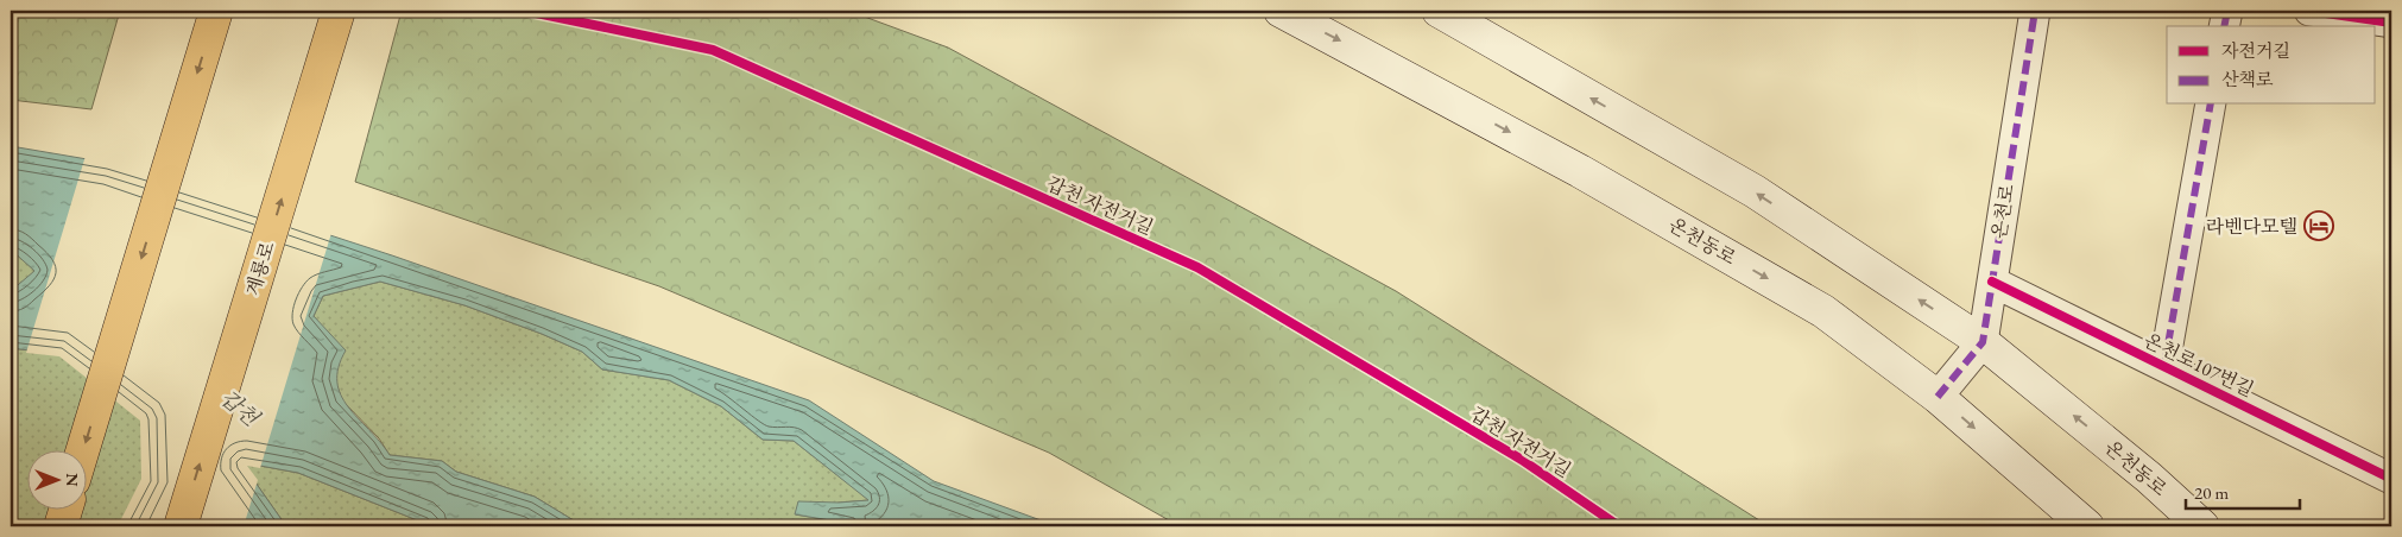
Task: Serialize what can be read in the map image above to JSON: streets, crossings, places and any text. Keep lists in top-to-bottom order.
{
  "streets": {
    "main road": ["온천동로", "계룡로"],
    "street": ["온천로", "온천로107번길"],
    "cycle path": ["갑천 자전거길"]
  },
  "crossings": [
    ["온천로", "온천동로"],
    ["온천로", "온천로107번길"]
  ],
  "water": ["갑천"],
  "places": {
    "hotel": ["라벤다모텔"]
  },
  "legend": ["자전거길", "산책로"],
  "scale_bar": "20 m",
  "north": "right"
}
